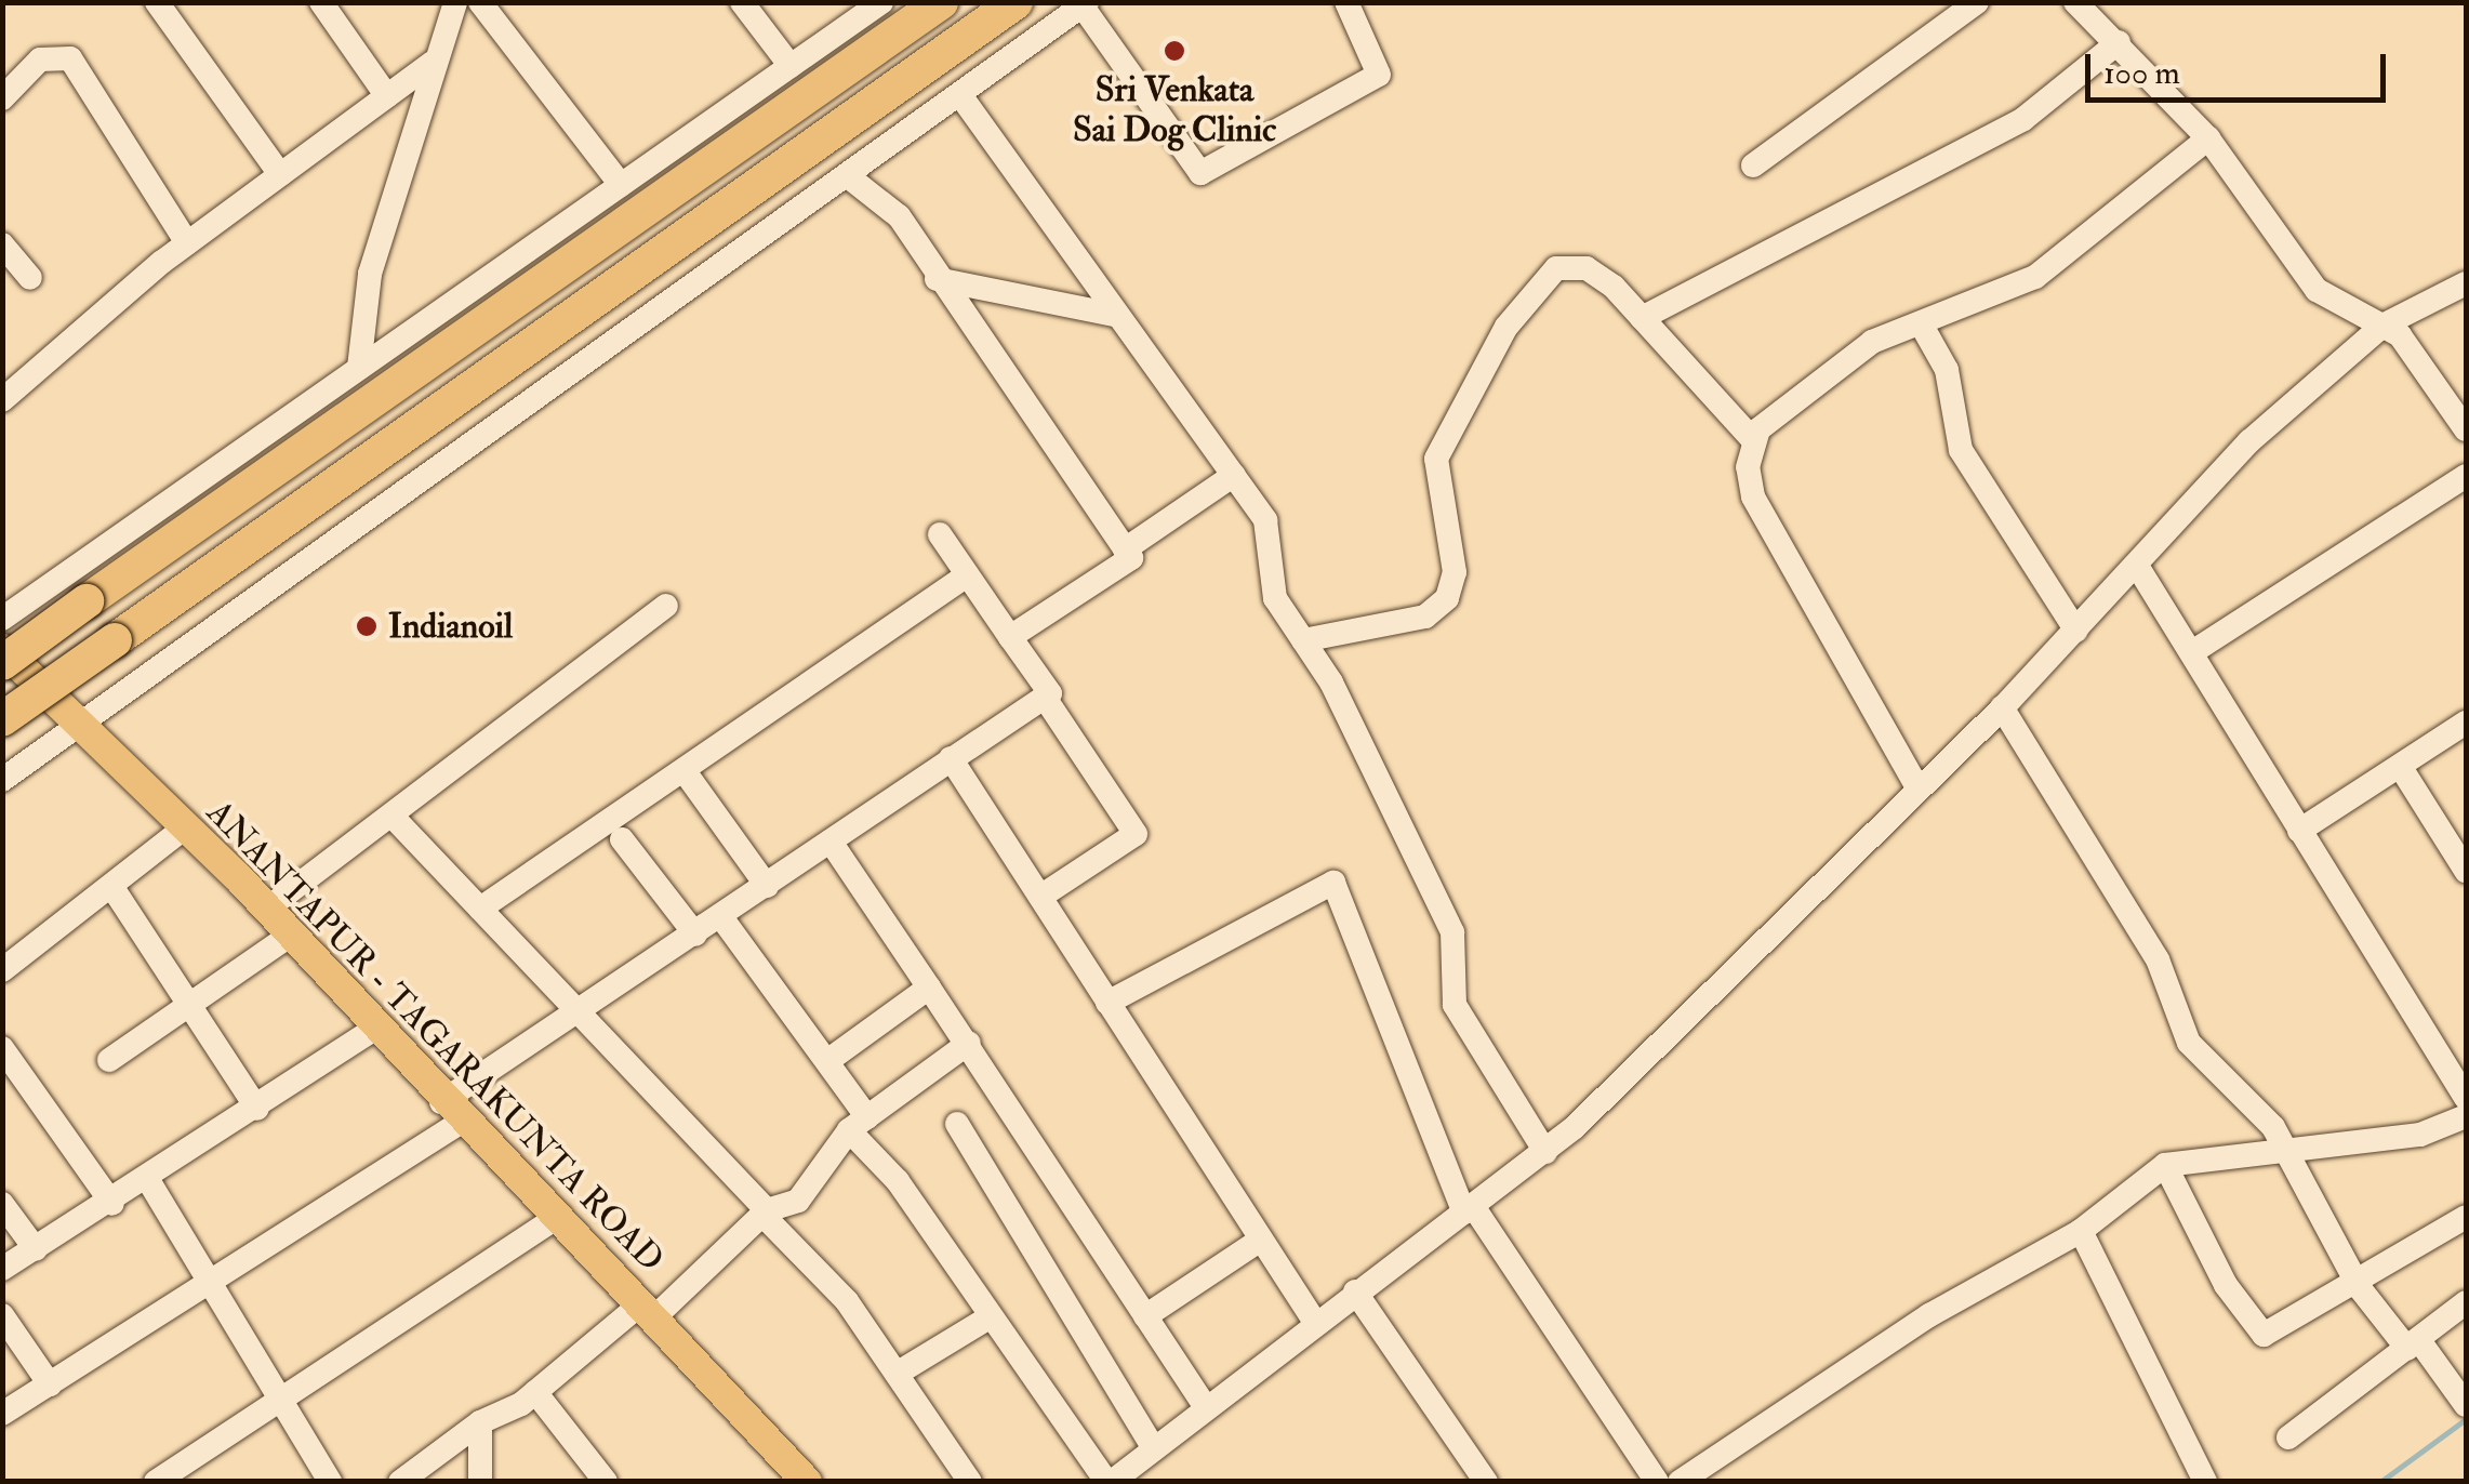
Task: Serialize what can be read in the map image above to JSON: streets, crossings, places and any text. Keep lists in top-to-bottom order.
{
  "streets": {
    "main road": ["ANANTAPUR - TAGARAKUNTA ROAD"]
  },
  "places": ["Sri Venkata Sai Dog Clinic", "Indianoil"],
  "scale_bar": "100 m"
}
